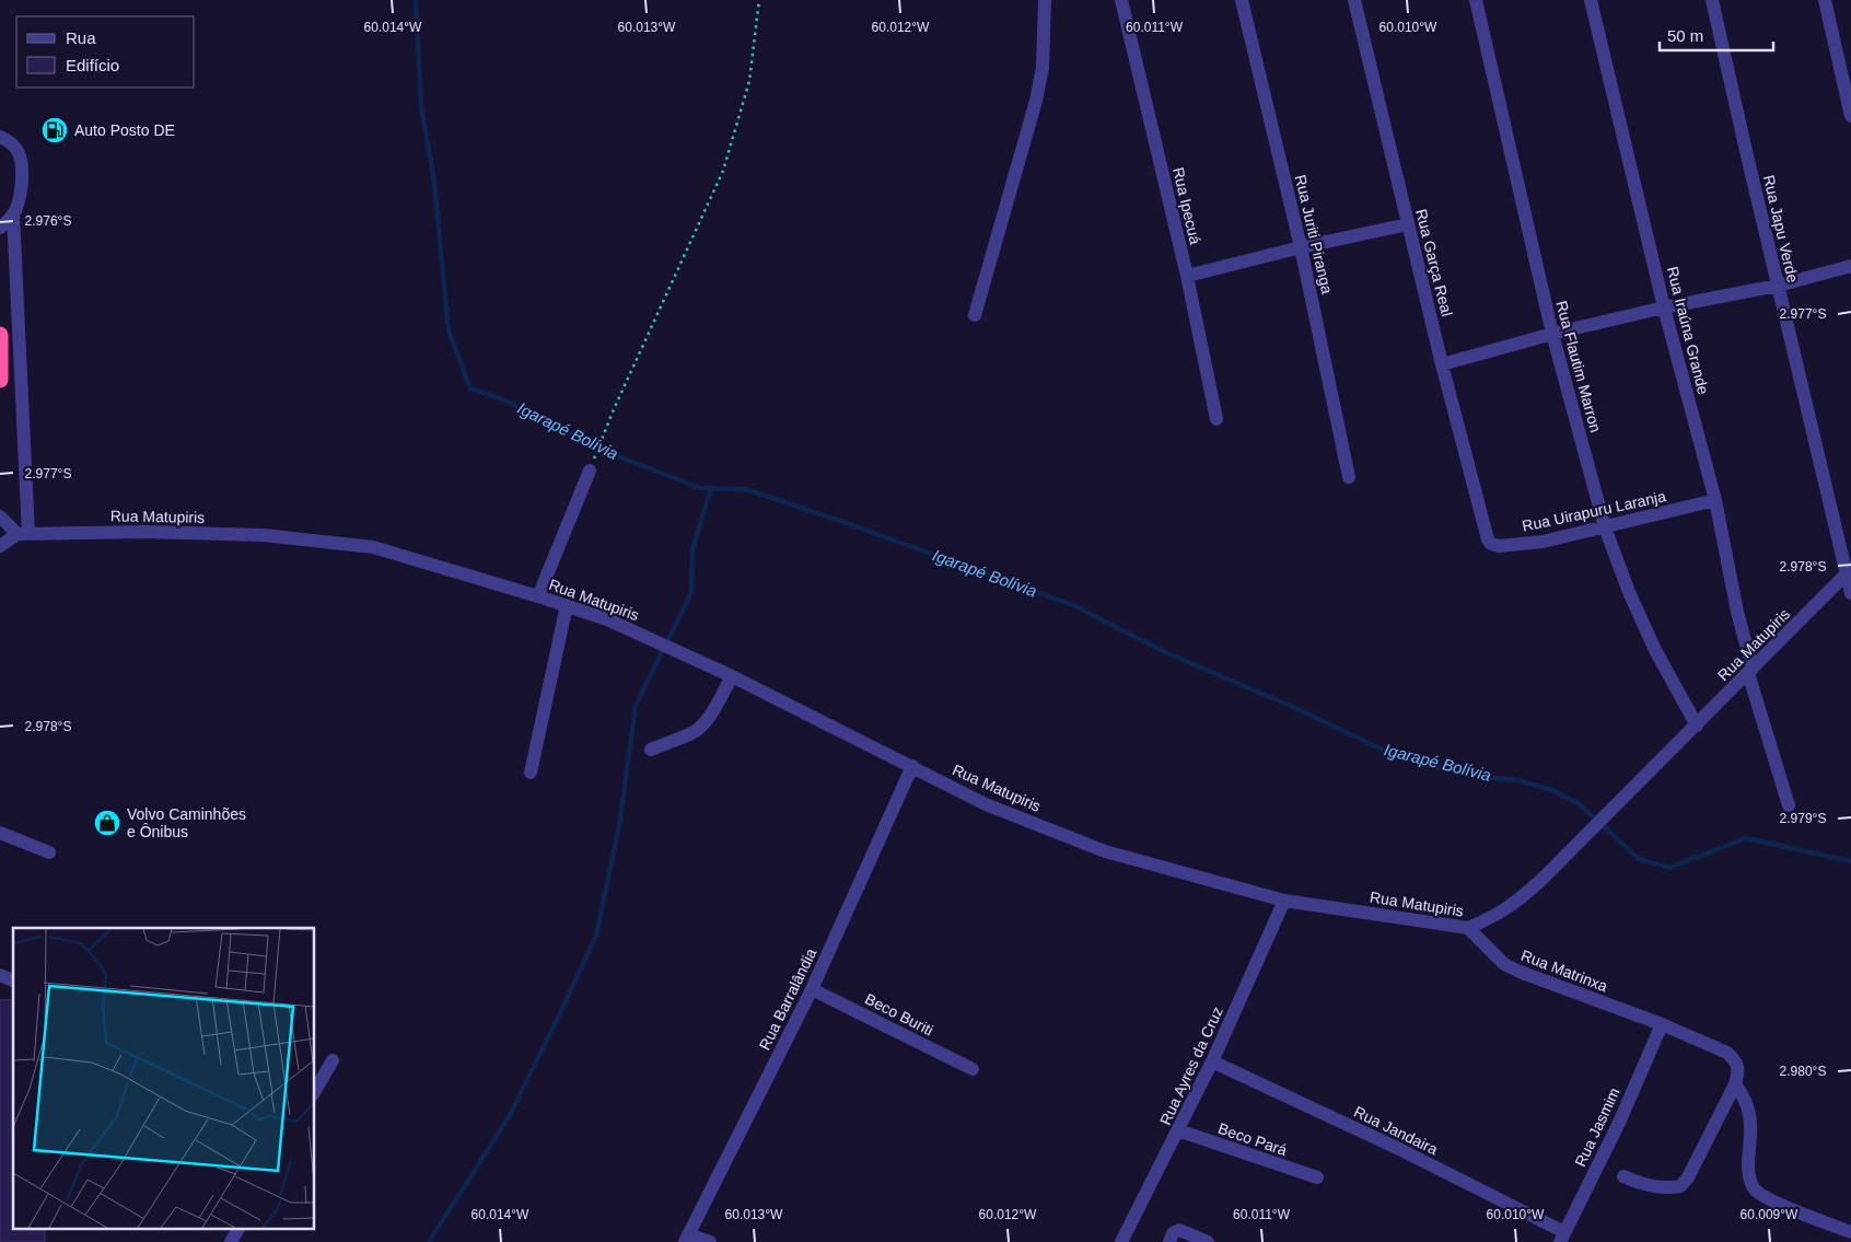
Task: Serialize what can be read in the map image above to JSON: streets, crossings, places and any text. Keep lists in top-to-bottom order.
{
  "streets": {
    "street": [
      "Rua Ipecuá",
      "Rua Japu Verde",
      "Rua Juriti Piranga",
      "Rua Garça Real",
      "Rua Iraúna Grande",
      "Rua Flautim Marron",
      "Rua Uirapuru Laranja",
      "Rua Matupiris",
      "Rua Matrinxa",
      "Rua Barralândia",
      "Beco Buriti",
      "Rua Ayres da Cruz",
      "Rua Jasmim",
      "Rua Jandaira",
      "Beco Pará"
    ]
  },
  "crossings": [
    ["Rua Japu Verde", "Rua Matupiris"],
    ["Rua Garça Real", "Rua Uirapuru Laranja"],
    ["Rua Iraúna Grande", "Rua Uirapuru Laranja"],
    ["Rua Iraúna Grande", "Rua Matupiris"],
    ["Rua Flautim Marron", "Rua Uirapuru Laranja"],
    ["Rua Flautim Marron", "Rua Matupiris"],
    ["Rua Matupiris", "Rua Matrinxa"],
    ["Rua Matupiris", "Rua Barralândia"],
    ["Rua Matupiris", "Rua Ayres da Cruz"],
    ["Rua Matrinxa", "Rua Jasmim"],
    ["Rua Barralândia", "Beco Buriti"],
    ["Rua Ayres da Cruz", "Rua Jandaira"],
    ["Rua Ayres da Cruz", "Beco Pará"],
    ["Rua Jasmim", "Rua Jandaira"]
  ],
  "water": ["Igarapé Bolívia"],
  "places": {
    "fuel station": ["Auto Posto DE"],
    "shop": ["Volvo Caminhões e Ônibus"]
  },
  "legend": ["Rua", "Edifício"],
  "scale_bar": "50 m",
  "coordinates": [
    "60.014°W",
    "60.013°W",
    "60.012°W",
    "60.011°W",
    "60.010°W",
    "2.976°S",
    "2.977°S",
    "2.978°S",
    "2.979°S",
    "2.980°S",
    "60.009°W"
  ]
}
